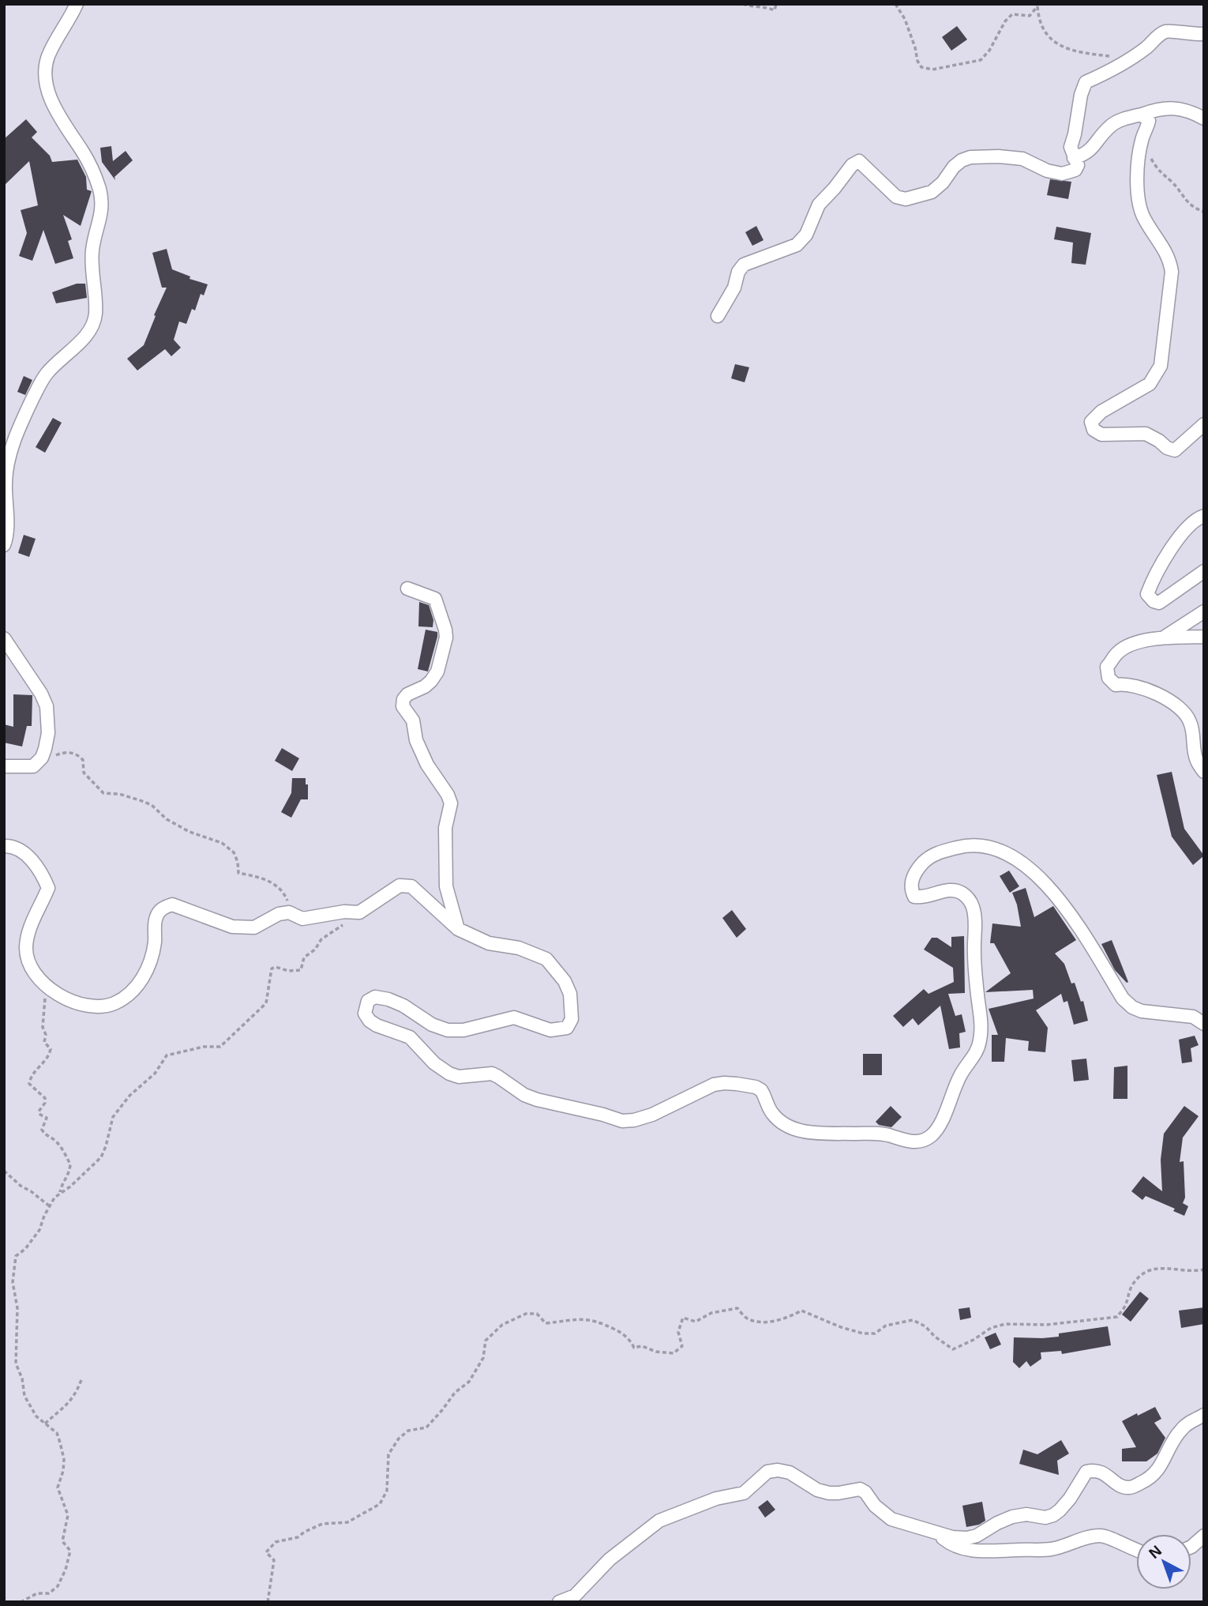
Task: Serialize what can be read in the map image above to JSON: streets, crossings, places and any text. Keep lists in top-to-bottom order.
{
  "north": "top left"
}
